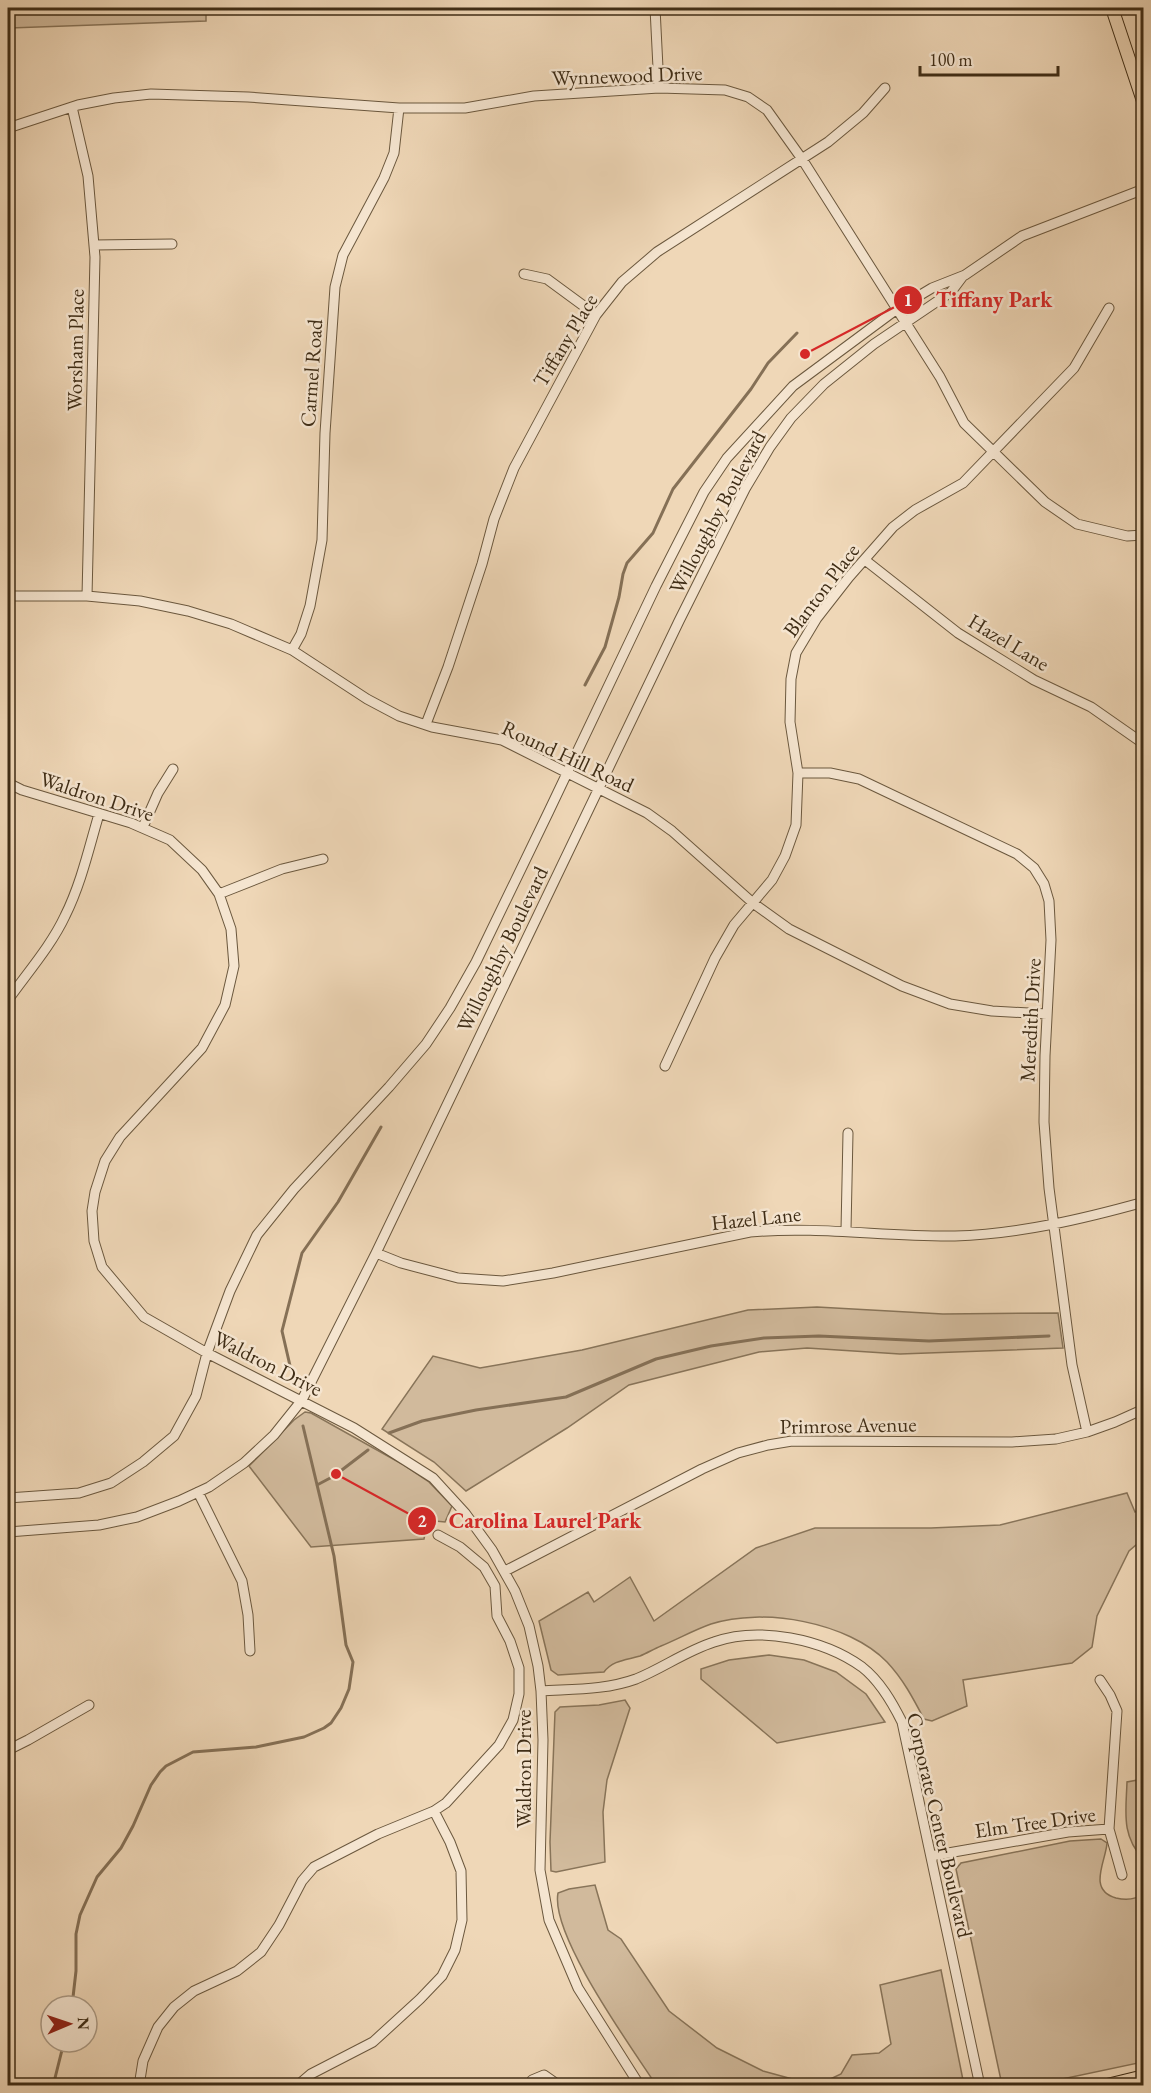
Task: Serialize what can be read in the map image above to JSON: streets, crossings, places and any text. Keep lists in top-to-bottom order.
{
  "streets": {
    "street": [
      "Wynnewood Drive",
      "Tiffany Place",
      "Worsham Place",
      "Carmel Road",
      "Willoughby Boulevard",
      "Blanton Place",
      "Hazel Lane",
      "Round Hill Road",
      "Waldron Drive",
      "Meredith Drive",
      "Primrose Avenue",
      "Elm Tree Drive",
      "Corporate Center Boulevard"
    ]
  },
  "crossings": [
    ["Wynnewood Drive", "Tiffany Place"],
    ["Wynnewood Drive", "Worsham Place"],
    ["Wynnewood Drive", "Carmel Road"],
    ["Wynnewood Drive", "Willoughby Boulevard"],
    ["Wynnewood Drive", "Blanton Place"],
    ["Tiffany Place", "Round Hill Road"],
    ["Worsham Place", "Round Hill Road"],
    ["Carmel Road", "Round Hill Road"],
    ["Willoughby Boulevard", "Hazel Lane"],
    ["Willoughby Boulevard", "Round Hill Road"],
    ["Willoughby Boulevard", "Waldron Drive"],
    ["Blanton Place", "Hazel Lane"],
    ["Blanton Place", "Round Hill Road"],
    ["Blanton Place", "Meredith Drive"],
    ["Hazel Lane", "Meredith Drive"],
    ["Round Hill Road", "Meredith Drive"],
    ["Waldron Drive", "Primrose Avenue"],
    ["Waldron Drive", "Corporate Center Boulevard"],
    ["Meredith Drive", "Primrose Avenue"],
    ["Elm Tree Drive", "Corporate Center Boulevard"]
  ],
  "places": ["Tiffany Park", "Carolina Laurel Park"],
  "scale_bar": "100 m",
  "north": "right"
}
